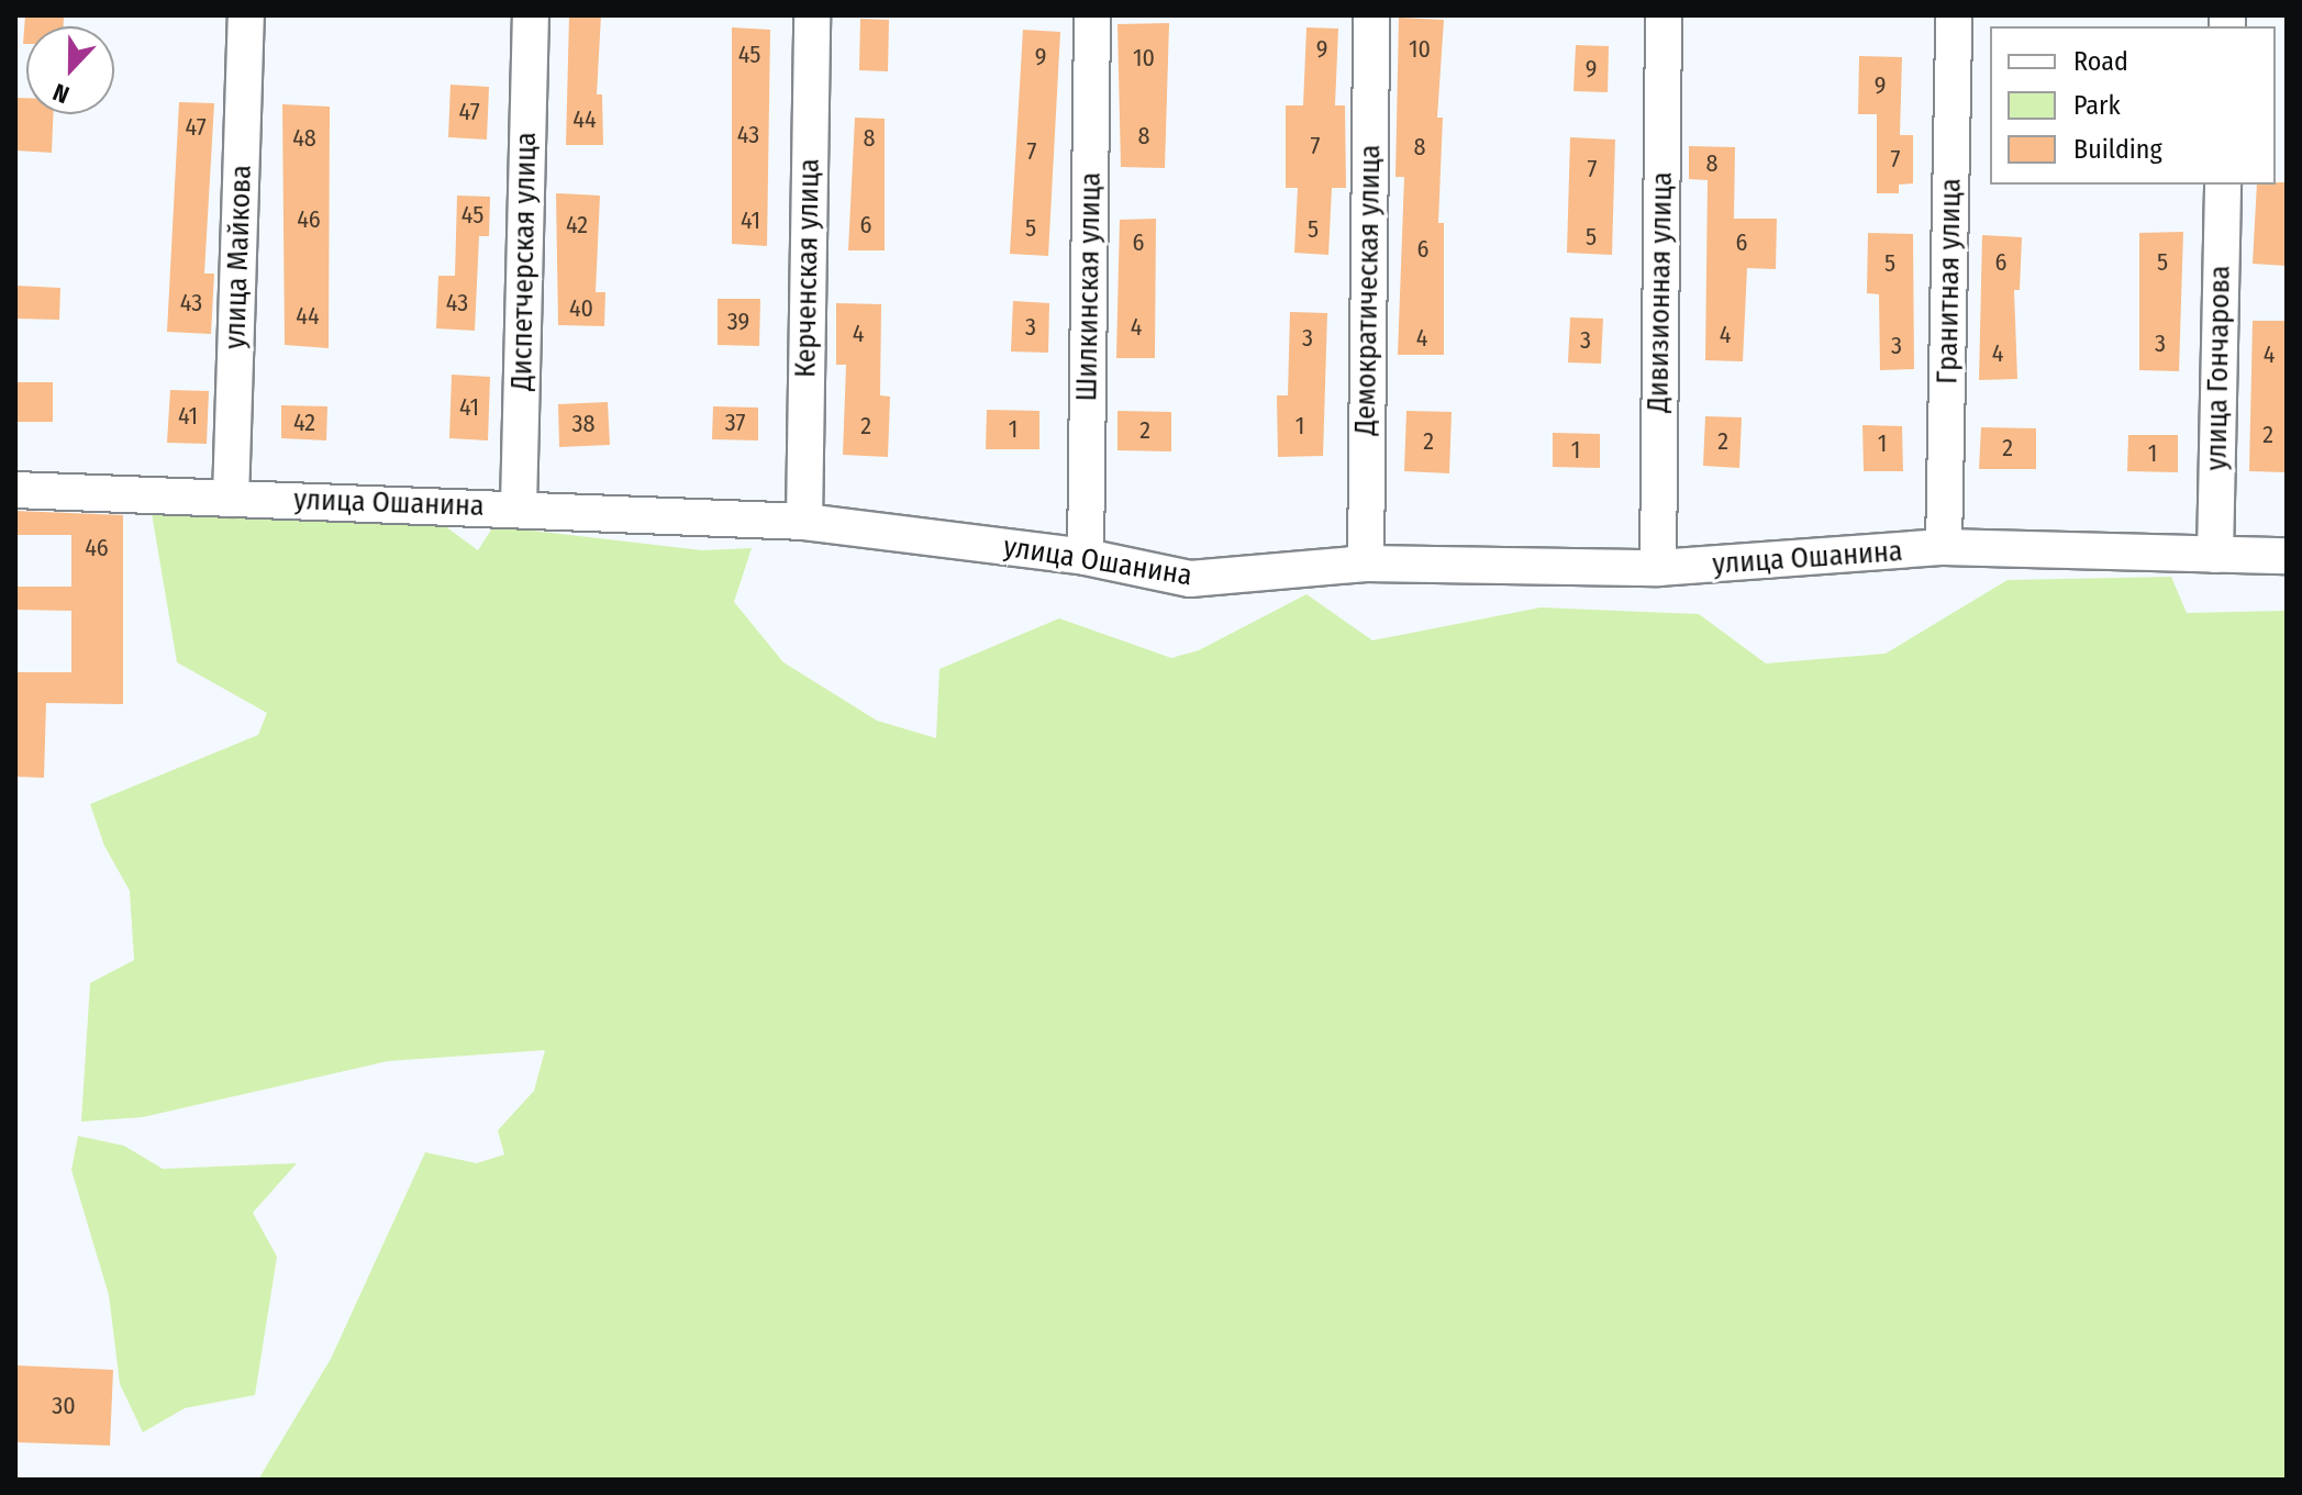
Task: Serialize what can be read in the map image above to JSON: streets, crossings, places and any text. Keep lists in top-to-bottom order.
{
  "streets": {
    "street": [
      "улица Майкова",
      "Диспетчерская улица",
      "Керченская улица",
      "Гранитная улица",
      "Шилкинская улица",
      "Демократическая улица",
      "Дивизионная улица",
      "улица Гончарова",
      "улица Ошанина"
    ]
  },
  "crossings": [
    ["улица Майкова", "улица Ошанина"],
    ["Диспетчерская улица", "улица Ошанина"],
    ["Керченская улица", "улица Ошанина"],
    ["Гранитная улица", "улица Ошанина"],
    ["Шилкинская улица", "улица Ошанина"],
    ["Демократическая улица", "улица Ошанина"],
    ["Дивизионная улица", "улица Ошанина"],
    ["улица Гончарова", "улица Ошанина"]
  ],
  "house_numbers": [
    "9",
    "10",
    "45",
    "9",
    "10",
    "9",
    "9",
    "47",
    "44",
    "47",
    "43",
    "8",
    "48",
    "8",
    "7",
    "8",
    "7",
    "7",
    "8",
    "7",
    "45",
    "46",
    "41",
    "42",
    "6",
    "5",
    "5",
    "5",
    "6",
    "6",
    "6",
    "6",
    "5",
    "5",
    "43",
    "43",
    "40",
    "44",
    "39",
    "3",
    "4",
    "4",
    "4",
    "3",
    "4",
    "3",
    "3",
    "3",
    "4",
    "4",
    "41",
    "41",
    "42",
    "37",
    "38",
    "2",
    "1",
    "1",
    "2",
    "2",
    "2",
    "2",
    "1",
    "2",
    "1",
    "1",
    "46",
    "30"
  ],
  "legend": ["Road", "Park", "Building"],
  "north": "bottom"
}
